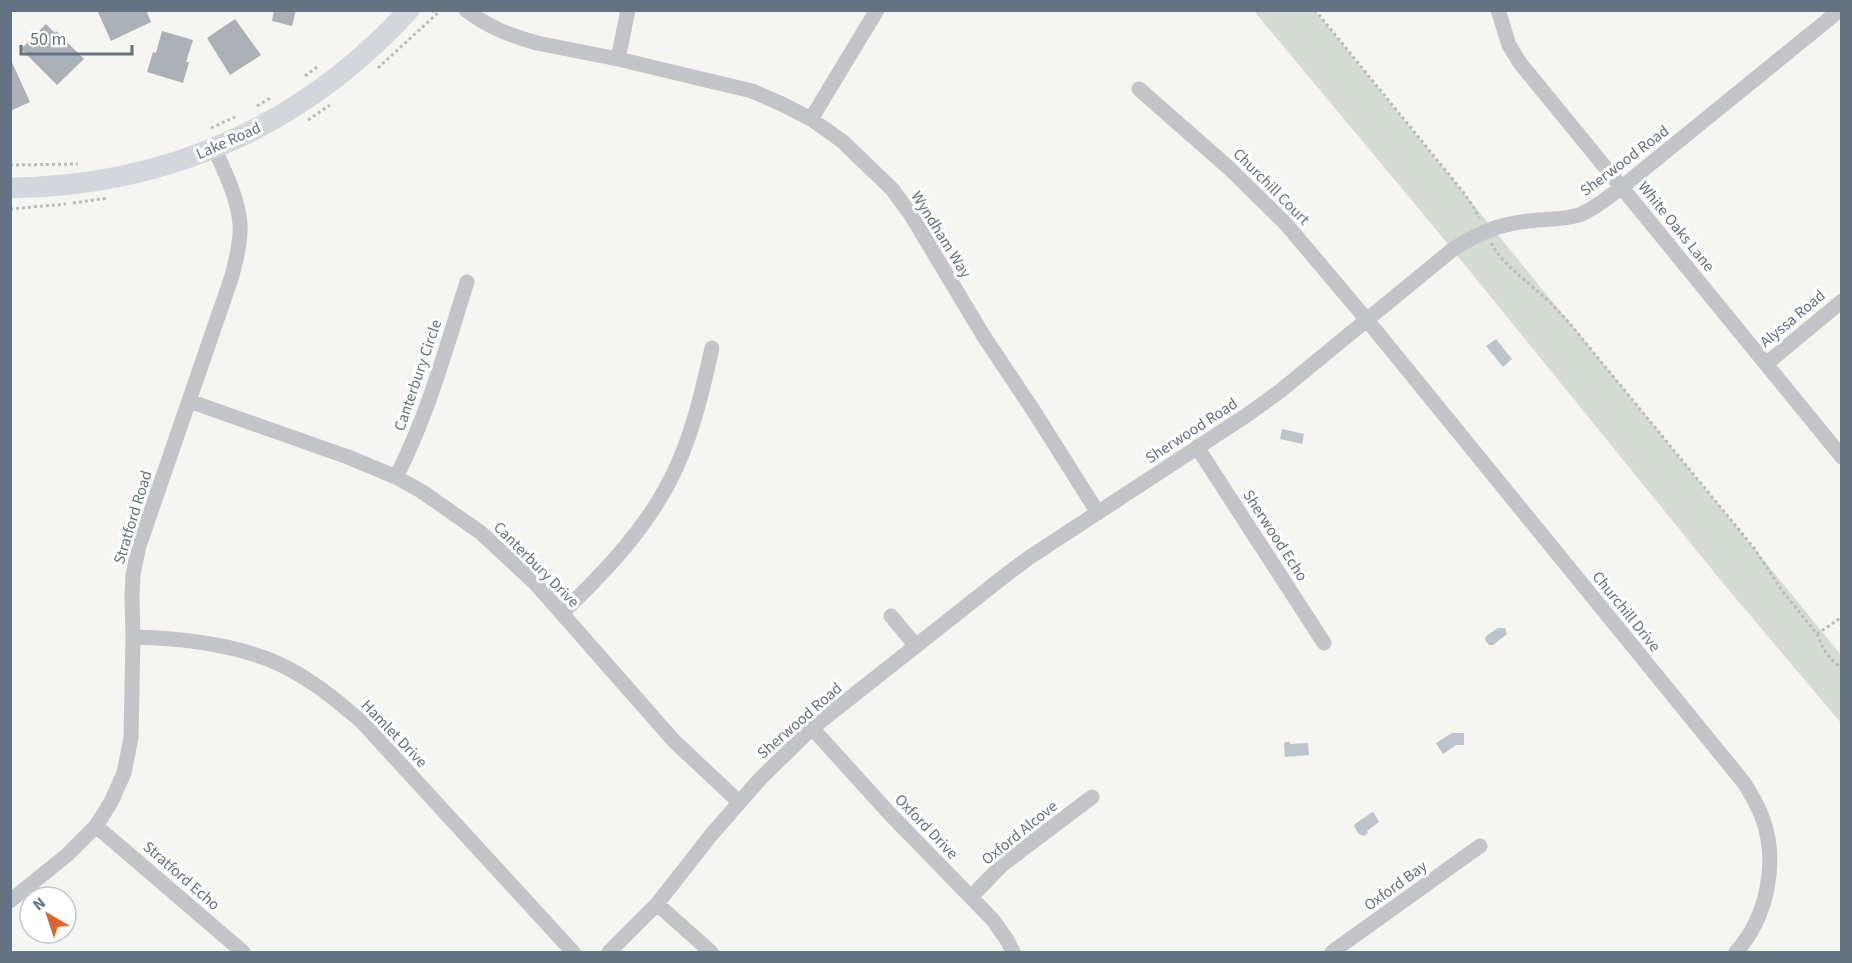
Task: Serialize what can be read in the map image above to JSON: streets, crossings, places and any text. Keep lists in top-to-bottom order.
{
  "streets": {
    "street": [
      "Lake Road",
      "Sherwood Road",
      "Churchill Court",
      "White Oaks Lane",
      "Wyndham Way",
      "Alyssa Road",
      "Canterbury Circle",
      "Stratford Road",
      "Sherwood Echo",
      "Canterbury Drive",
      "Churchill Drive",
      "Hamlet Drive",
      "Oxford Drive",
      "Oxford Alcove",
      "Stratford Echo",
      "Oxford Bay"
    ]
  },
  "crossings": [
    ["Lake Road", "Stratford Road"],
    ["Sherwood Road", "Churchill Court"],
    ["Sherwood Road", "White Oaks Lane"],
    ["Sherwood Road", "Wyndham Way"],
    ["Sherwood Road", "Sherwood Echo"],
    ["Sherwood Road", "Canterbury Drive"],
    ["Sherwood Road", "Churchill Drive"],
    ["Sherwood Road", "Oxford Drive"],
    ["Churchill Court", "Churchill Drive"],
    ["White Oaks Lane", "Alyssa Road"],
    ["Canterbury Circle", "Canterbury Drive"],
    ["Stratford Road", "Canterbury Drive"],
    ["Stratford Road", "Hamlet Drive"],
    ["Stratford Road", "Stratford Echo"],
    ["Oxford Drive", "Oxford Alcove"]
  ],
  "scale_bar": "50 m",
  "north": "top left"
}
